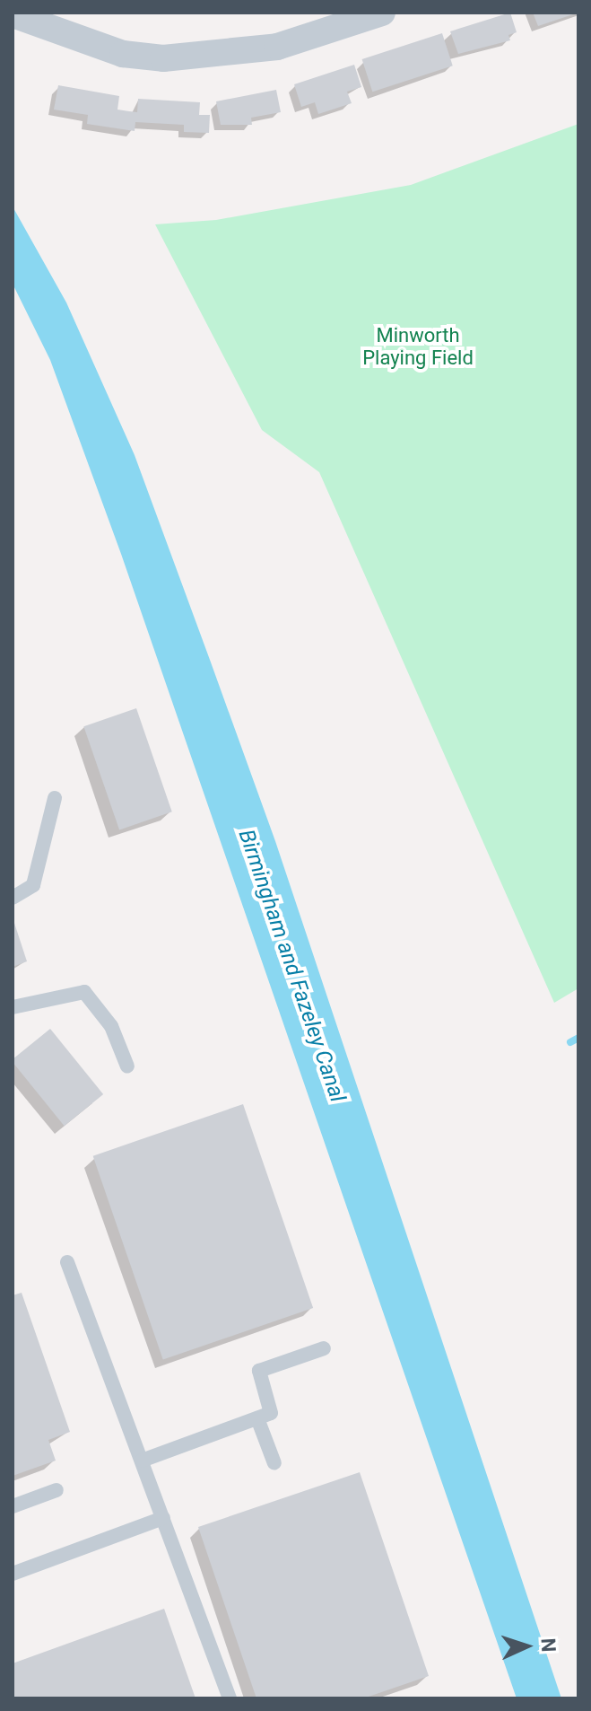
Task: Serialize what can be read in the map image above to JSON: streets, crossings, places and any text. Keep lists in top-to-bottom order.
{
  "water": ["Birmingham and Fazeley Canal"],
  "parks": ["Minworth Playing Field"],
  "north": "right"
}
